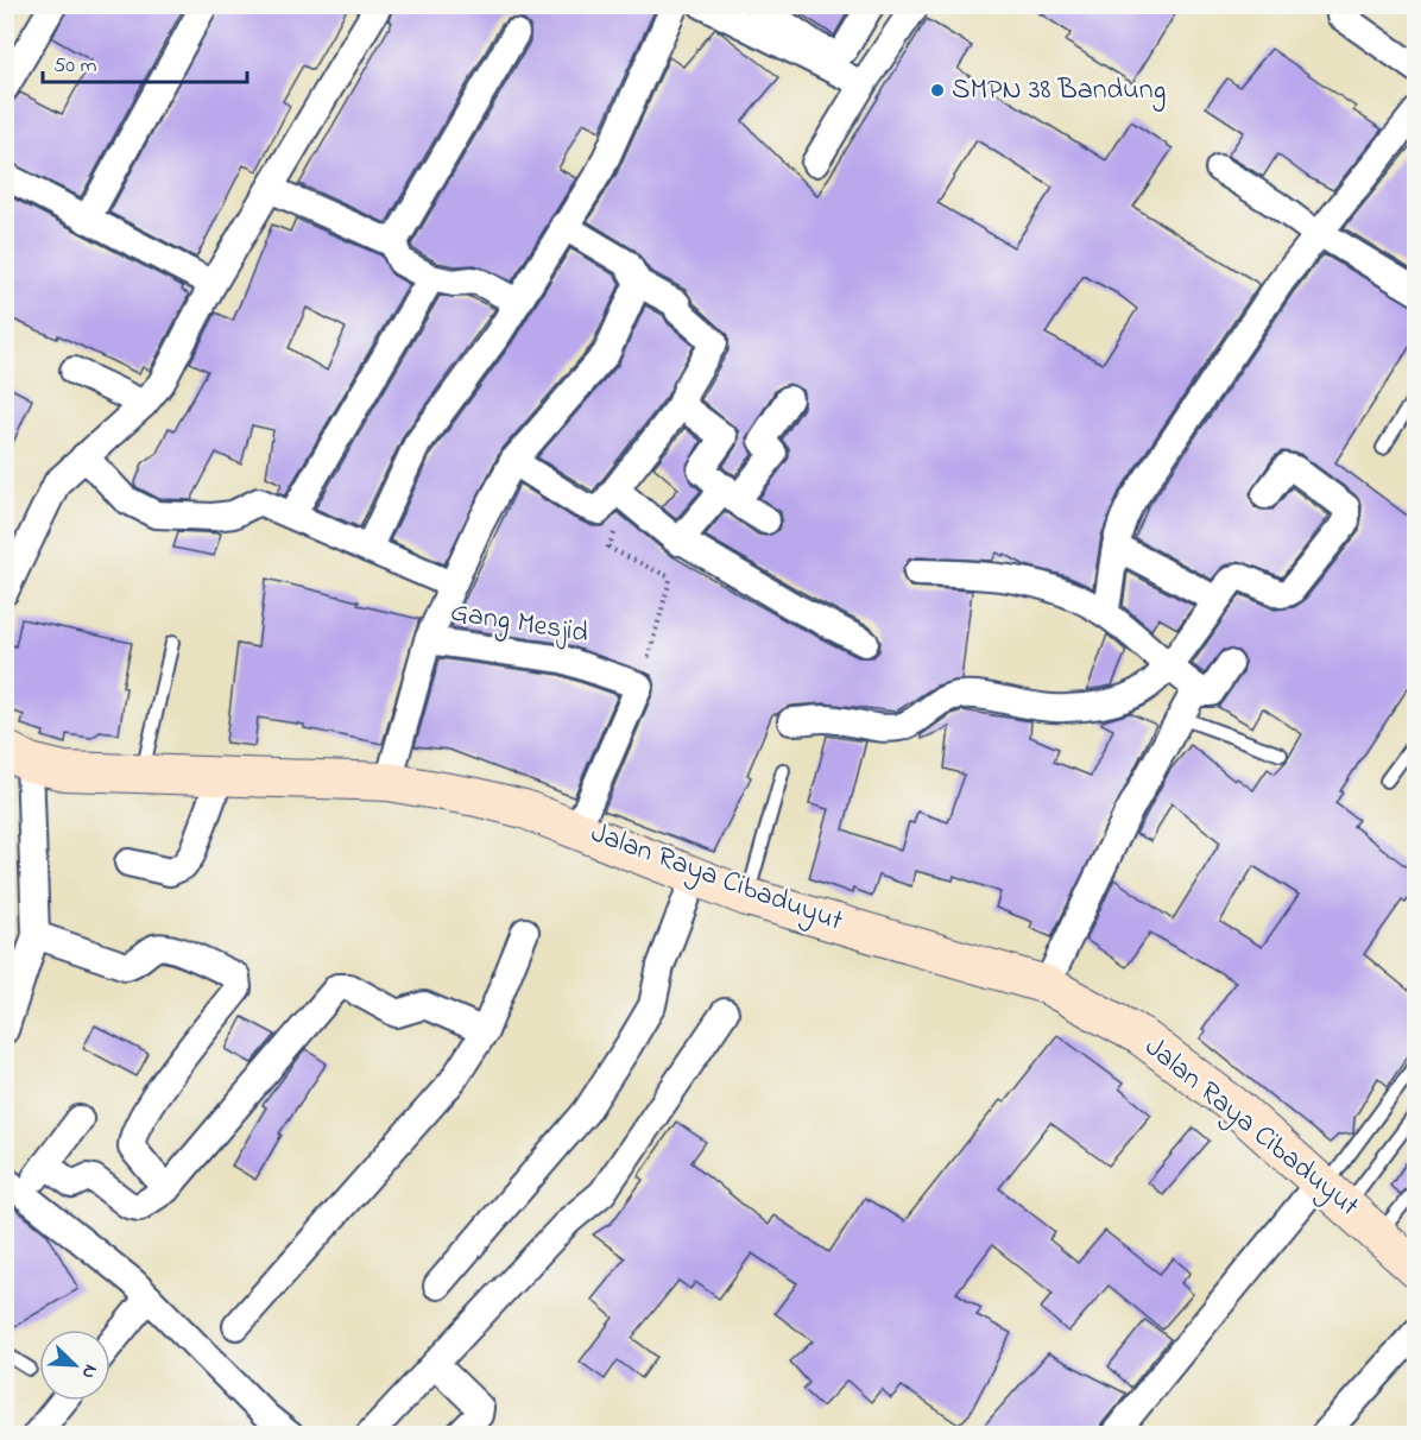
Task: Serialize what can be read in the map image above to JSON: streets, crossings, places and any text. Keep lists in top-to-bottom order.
{
  "streets": {
    "main road": ["Jalan Raya Cibaduyut"],
    "street": ["Gang Mesjid"]
  },
  "places": ["SMPN 38 Bandung"],
  "scale_bar": "50 m",
  "north": "bottom right"
}
